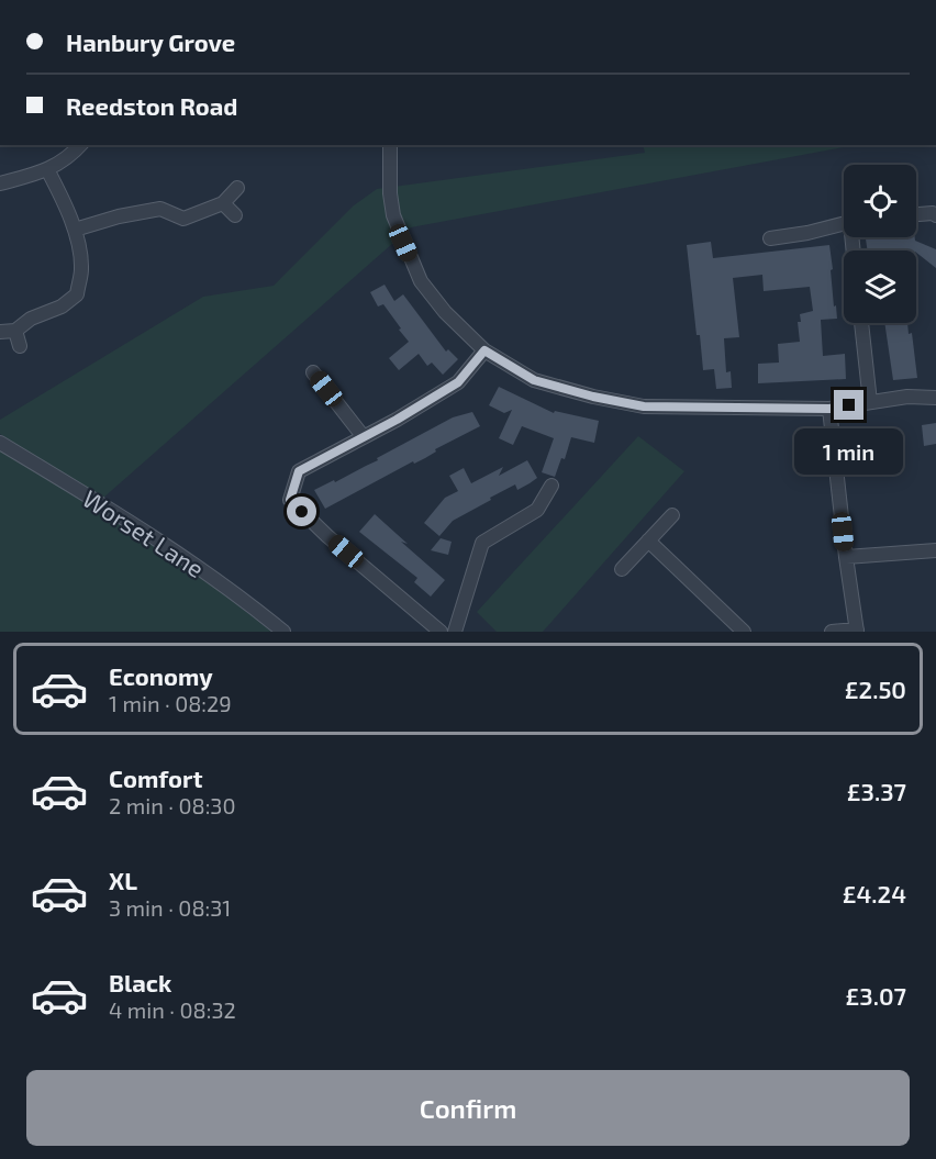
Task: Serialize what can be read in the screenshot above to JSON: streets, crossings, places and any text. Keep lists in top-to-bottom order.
{
  "streets": {
    "street": ["Worset Lane"]
  },
  "page": {
    "banner": ["Hanbury Grove", "Reedston Road"],
    "bubble": "1 min",
    "list": [
      {
        "name": "Economy",
        "note": "1 min · 08:29",
        "value": "£2.50"
      },
      {
        "name": "Comfort",
        "note": "2 min · 08:30",
        "value": "£3.37"
      },
      {
        "name": "XL",
        "note": "3 min · 08:31",
        "value": "£4.24"
      },
      {
        "name": "Black",
        "note": "4 min · 08:32",
        "value": "£3.07"
      }
    ],
    "buttons": "Confirm"
  }
}
